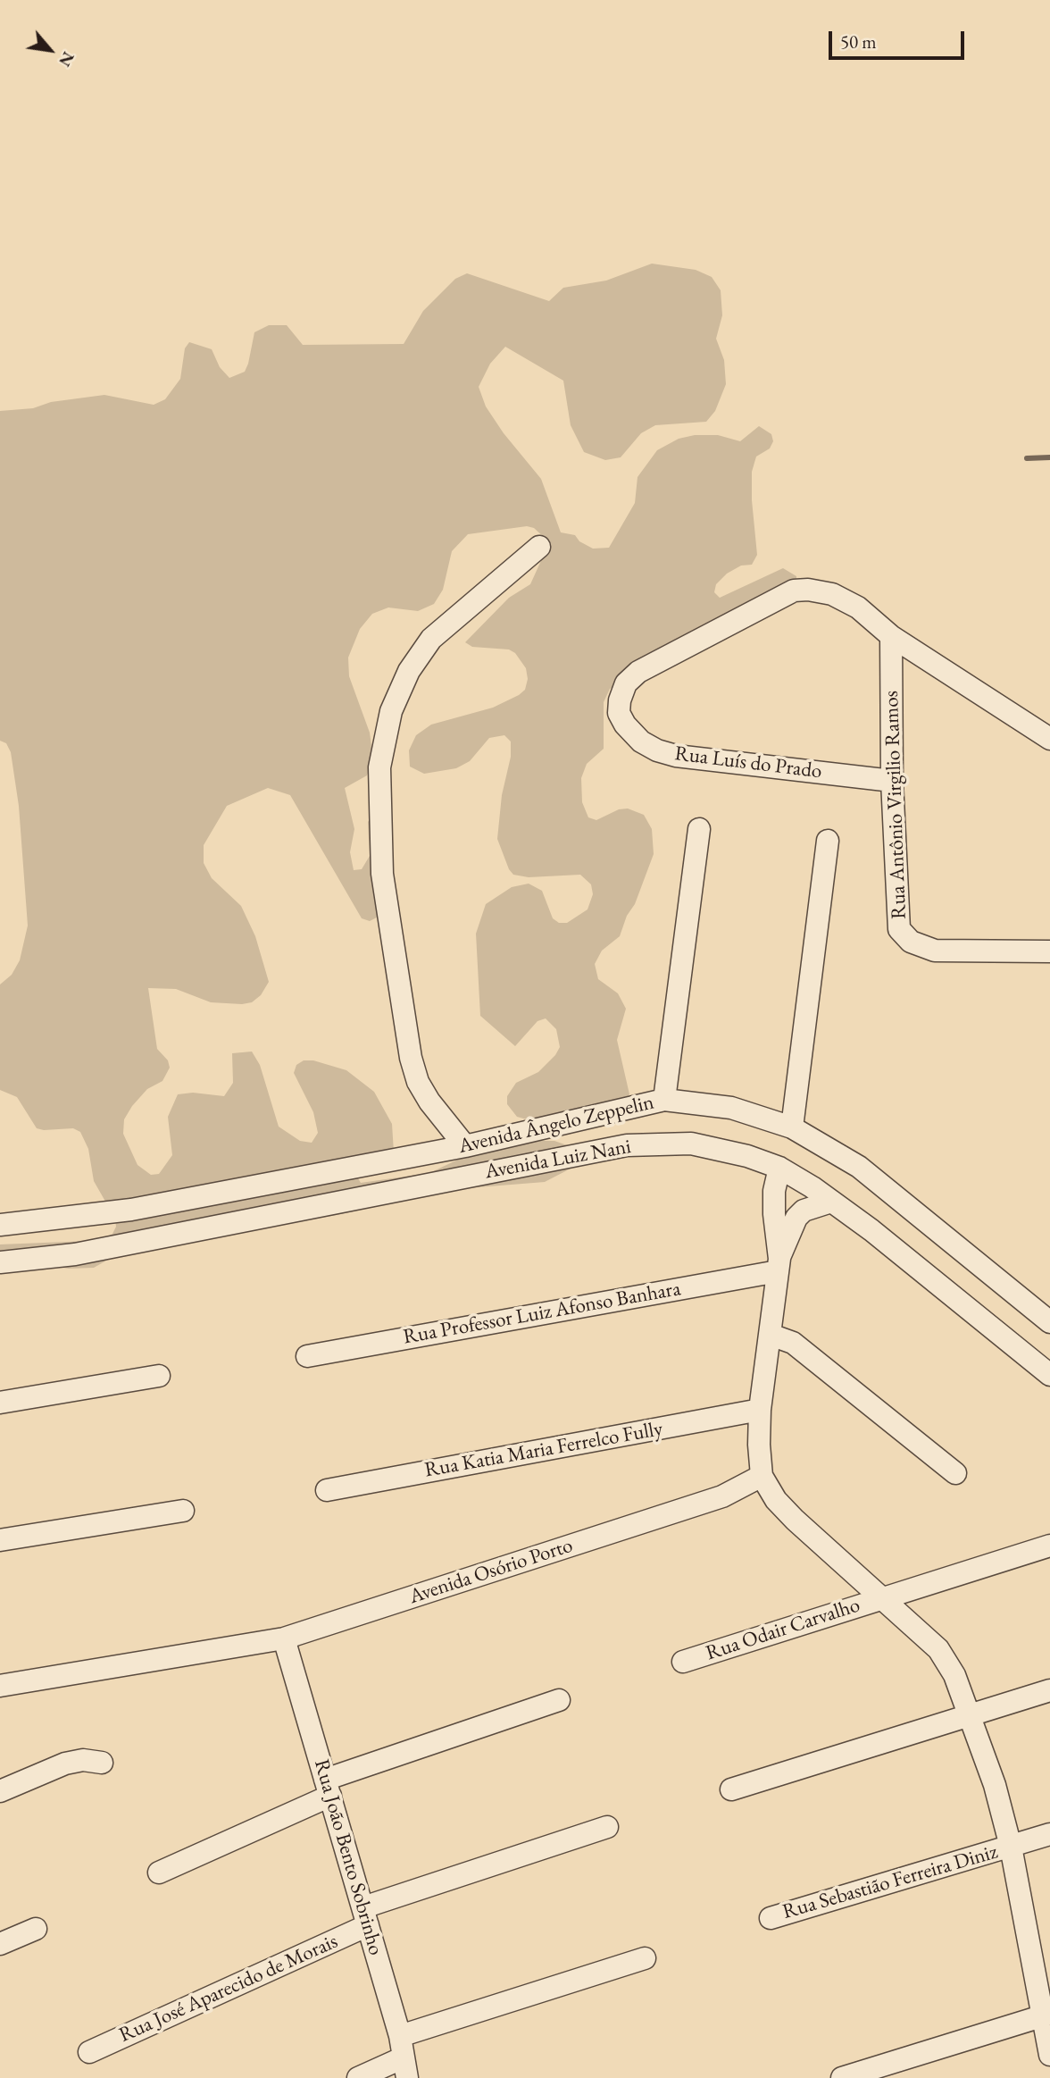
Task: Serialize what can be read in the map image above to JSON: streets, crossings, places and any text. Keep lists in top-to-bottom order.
{
  "streets": {
    "street": [
      "Rua Luís do Prado",
      "Rua Antônio Virgilio Ramos",
      "Avenida Ângelo Zeppelin",
      "Avenida Luiz Nani",
      "Rua Professor Luiz Afonso Banhara",
      "Rua Katia Maria Ferrelco Fully",
      "Avenida Osório Porto",
      "Rua Odair Carvalho",
      "Rua João Bento Sobrinho",
      "Rua Sebastião Ferreira Diniz",
      "Rua José Aparecido de Morais"
    ]
  },
  "crossings": [
    ["Rua Luís do Prado", "Rua Antônio Virgilio Ramos"],
    ["Avenida Osório Porto", "Rua João Bento Sobrinho"],
    ["Rua João Bento Sobrinho", "Rua José Aparecido de Morais"]
  ],
  "scale_bar": "50 m",
  "north": "bottom right"
}
